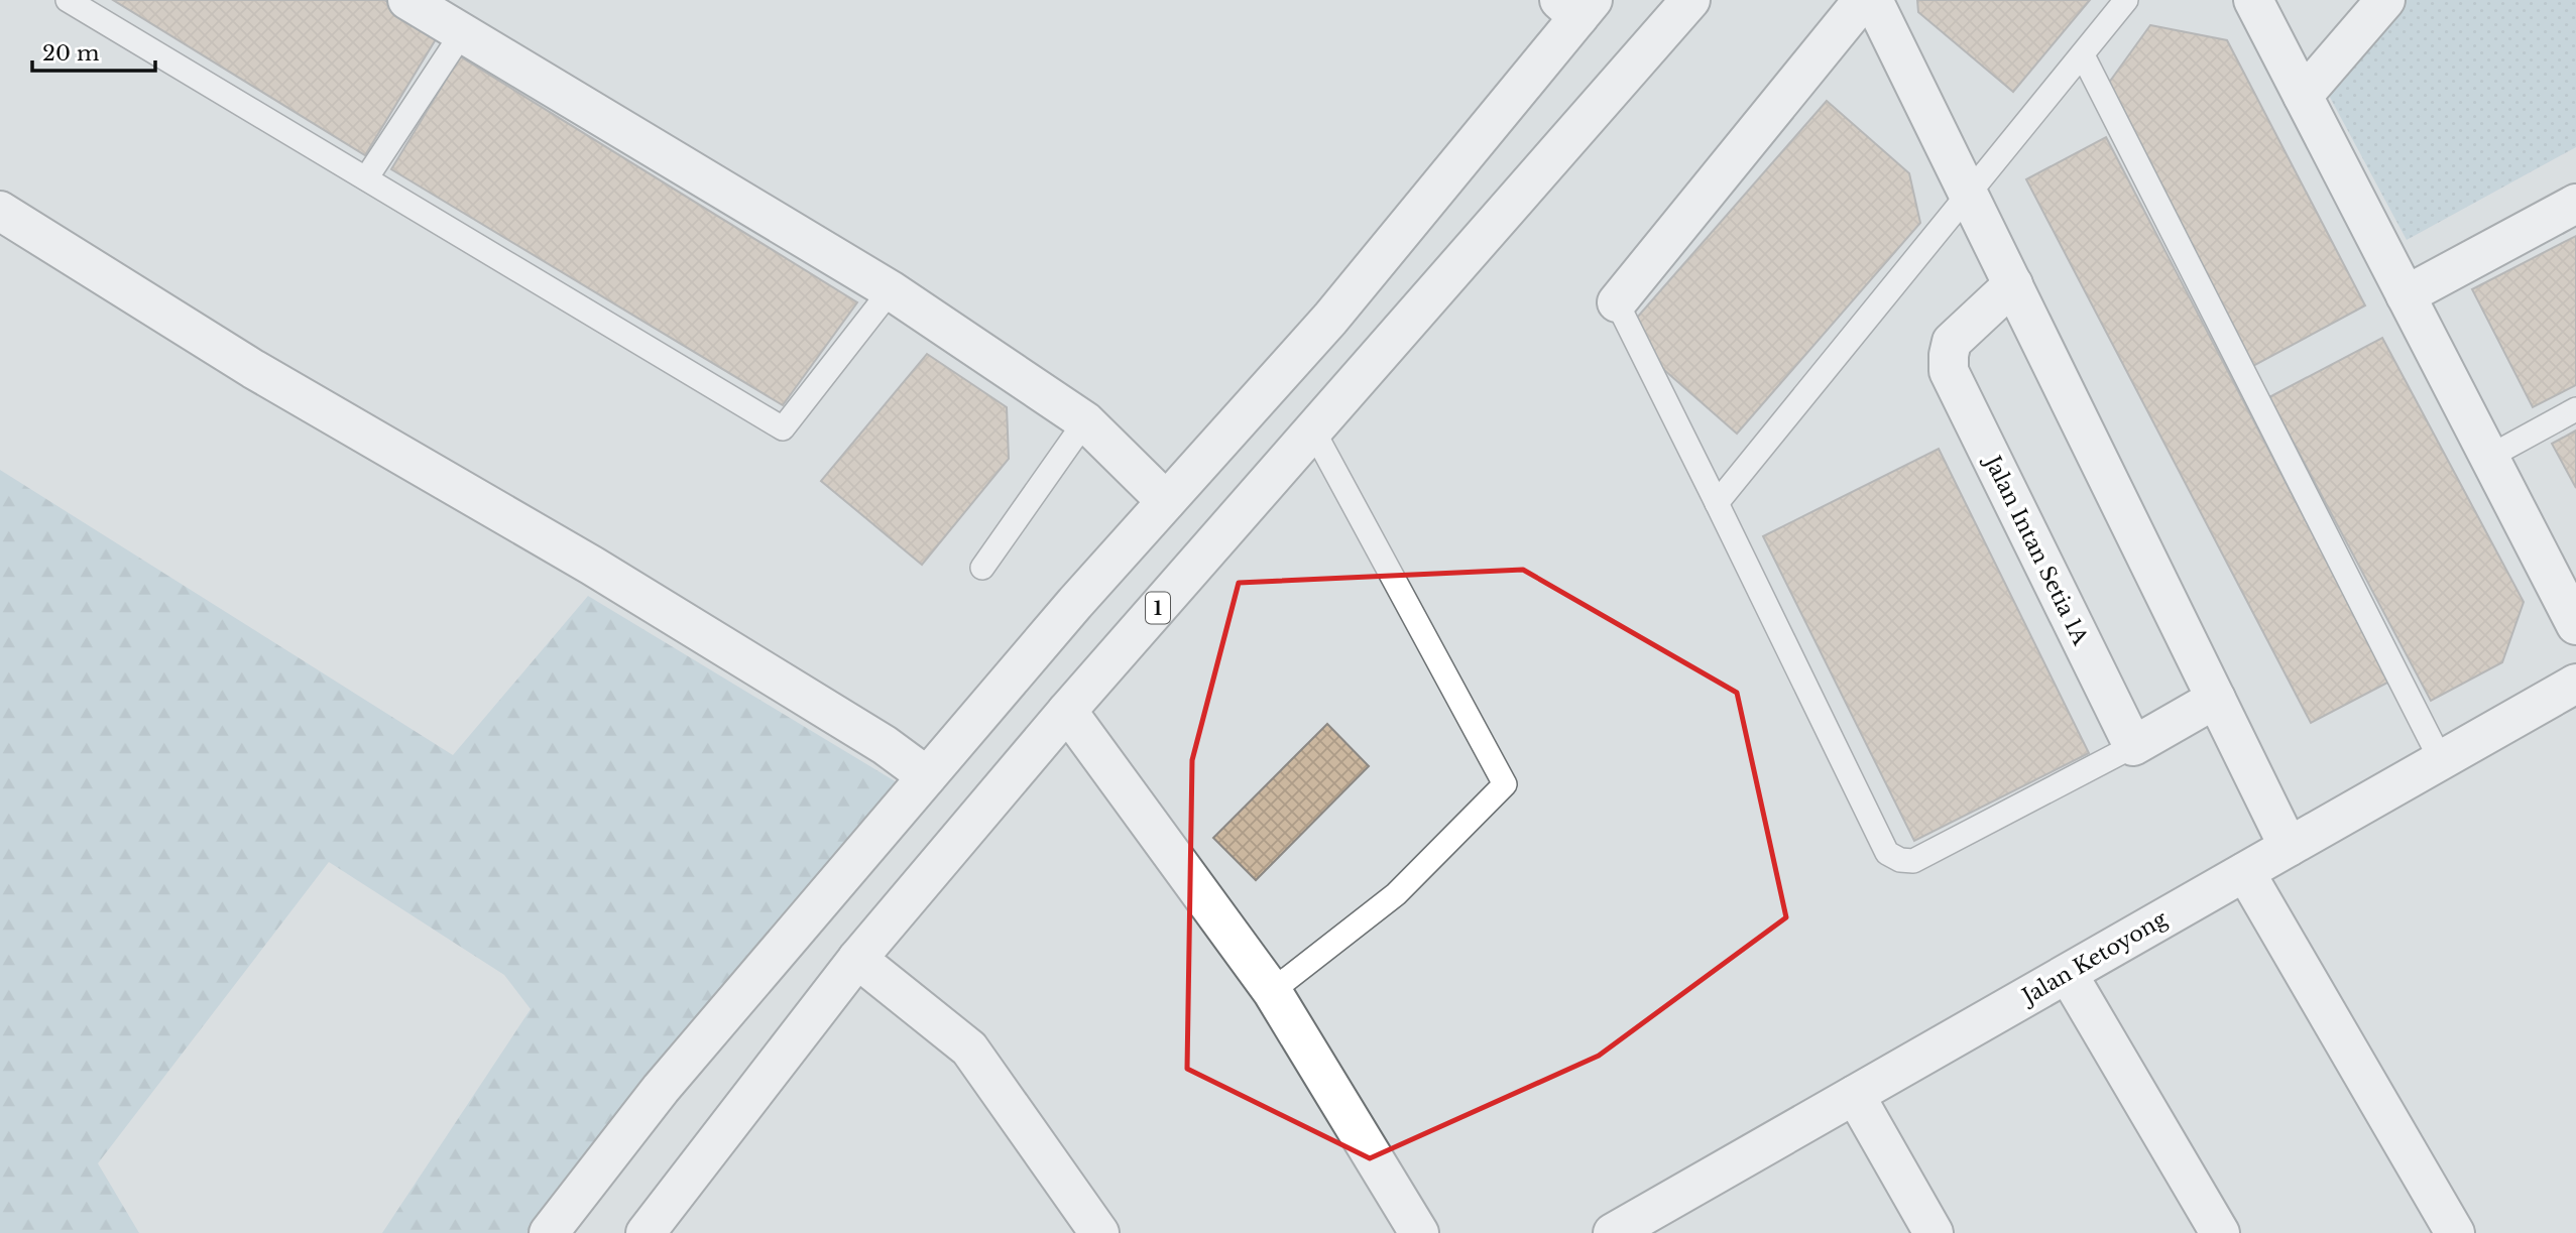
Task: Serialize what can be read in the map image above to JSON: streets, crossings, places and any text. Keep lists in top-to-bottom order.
{
  "streets": {
    "street": ["Jalan Intan Setia 1A", "1", "Jalan Ketoyong"]
  },
  "scale_bar": "20 m"
}
